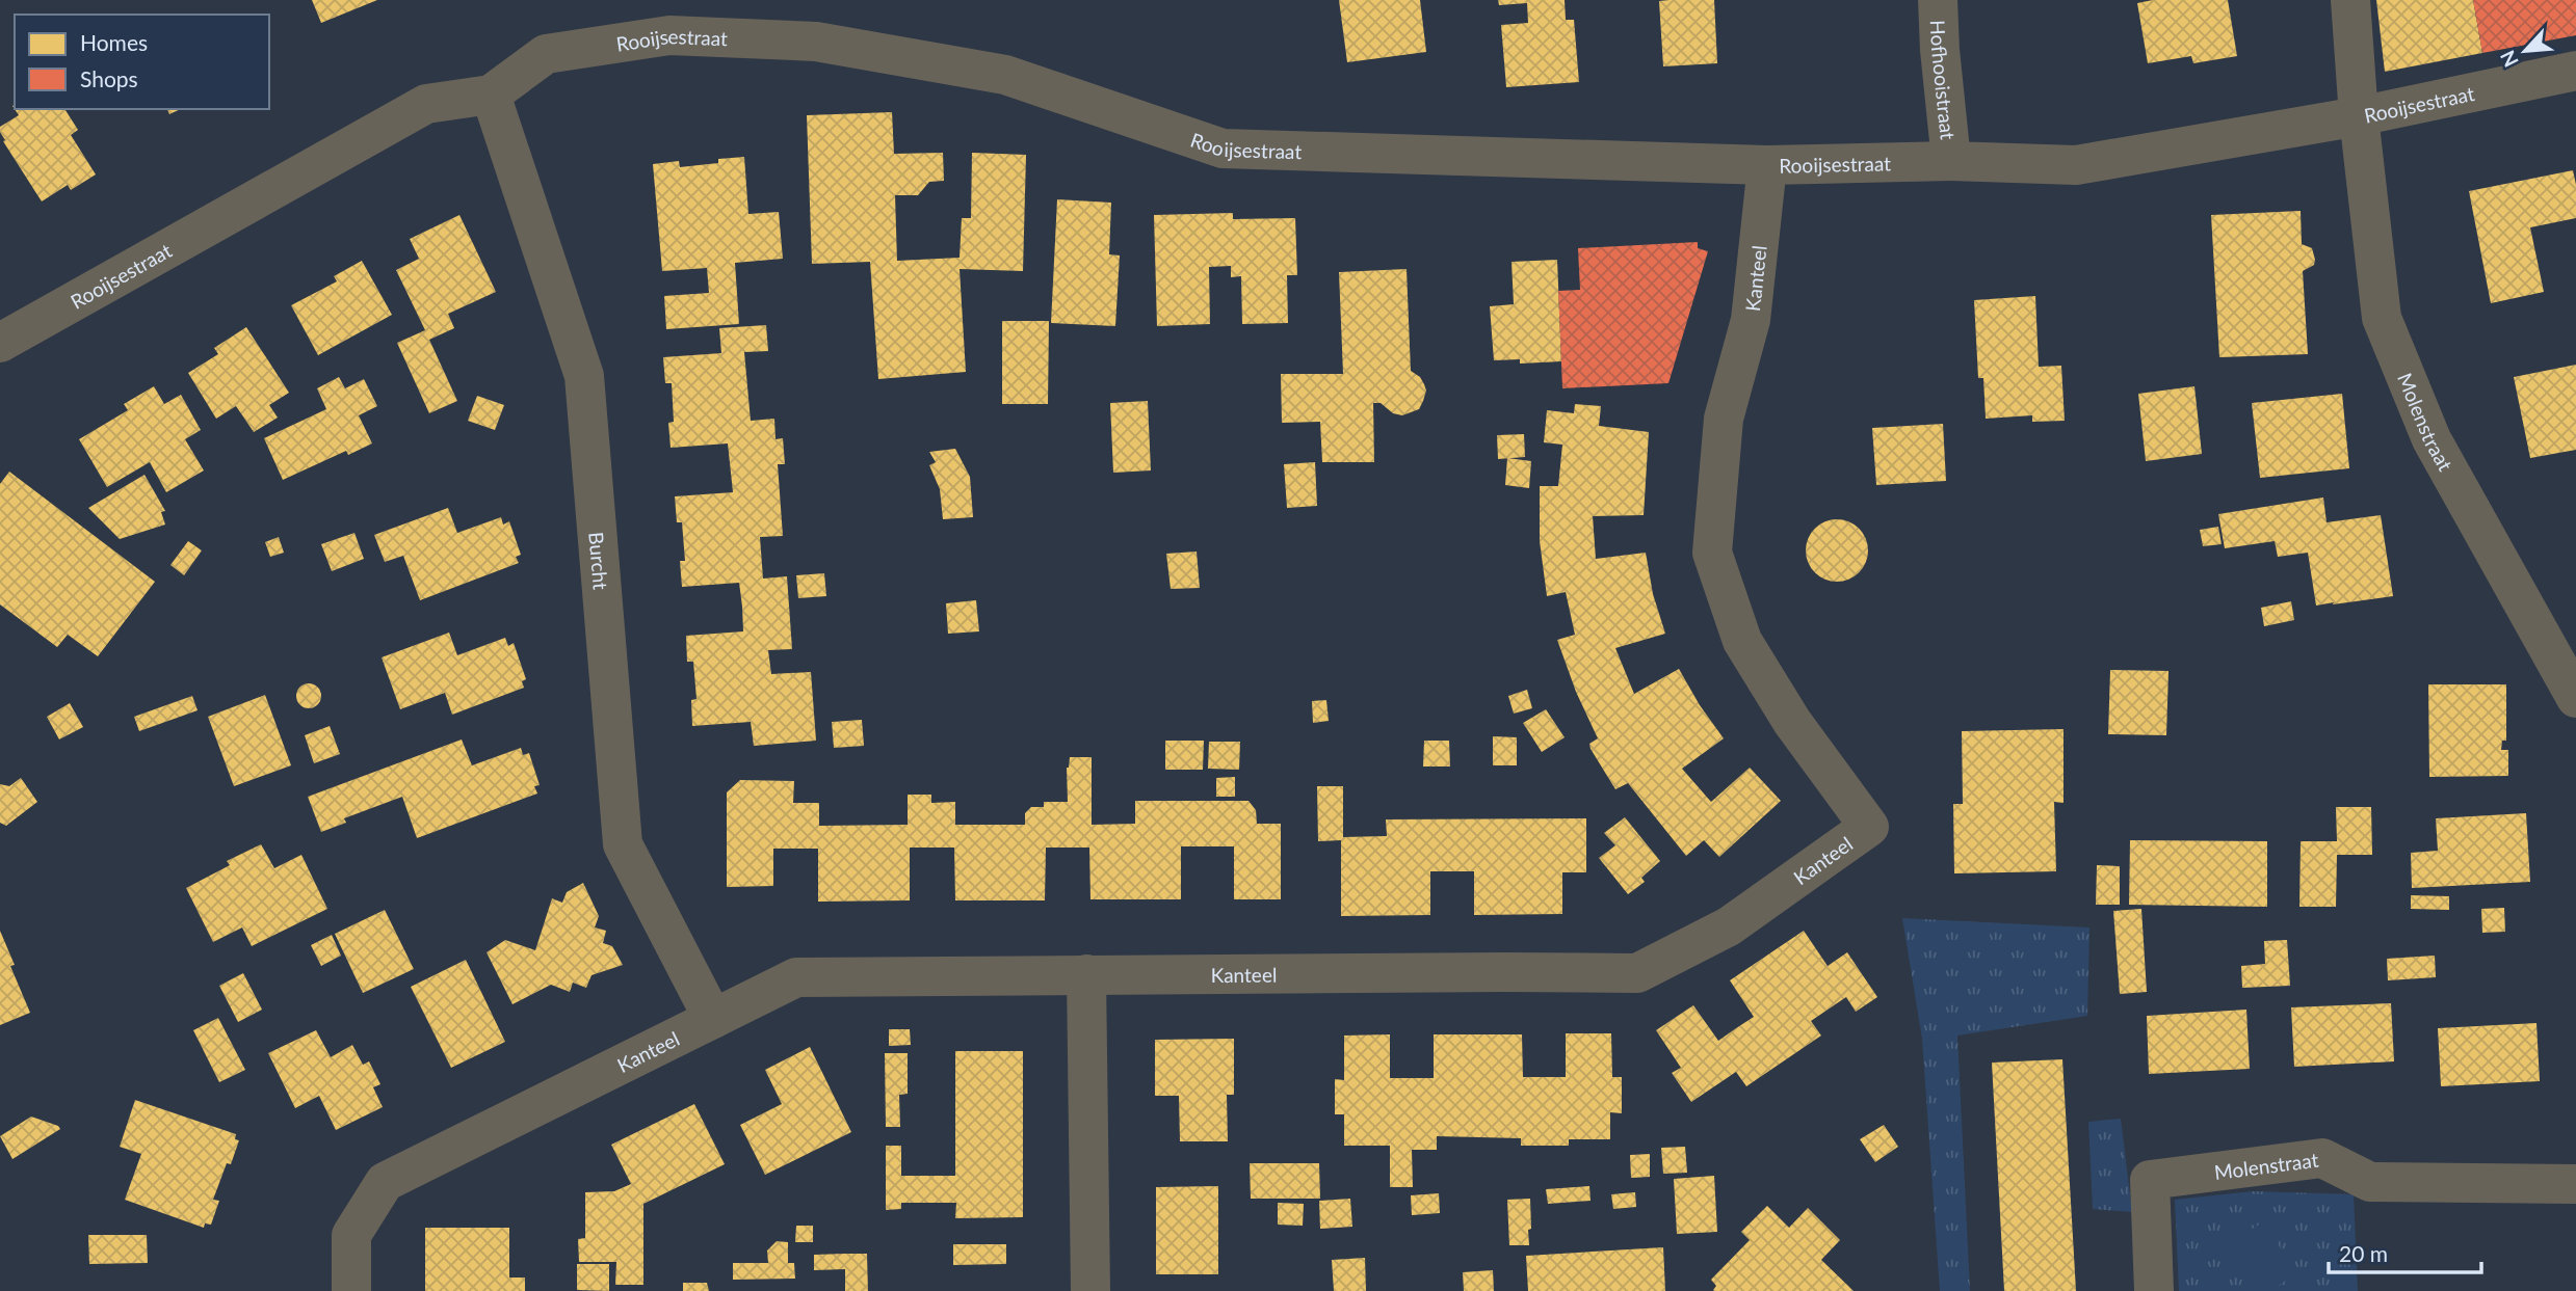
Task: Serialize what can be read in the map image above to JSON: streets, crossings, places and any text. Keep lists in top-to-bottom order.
{
  "streets": {
    "street": [
      "Rooijsestraat",
      "Hofhooistraat",
      "Kanteel",
      "Molenstraat",
      "Burcht"
    ]
  },
  "crossings": [
    ["Rooijsestraat", "Hofhooistraat"],
    ["Rooijsestraat", "Kanteel"],
    ["Rooijsestraat", "Molenstraat"],
    ["Rooijsestraat", "Burcht"],
    ["Kanteel", "Burcht"]
  ],
  "legend": ["Homes", "Shops"],
  "scale_bar": "20 m",
  "north": "bottom left"
}
